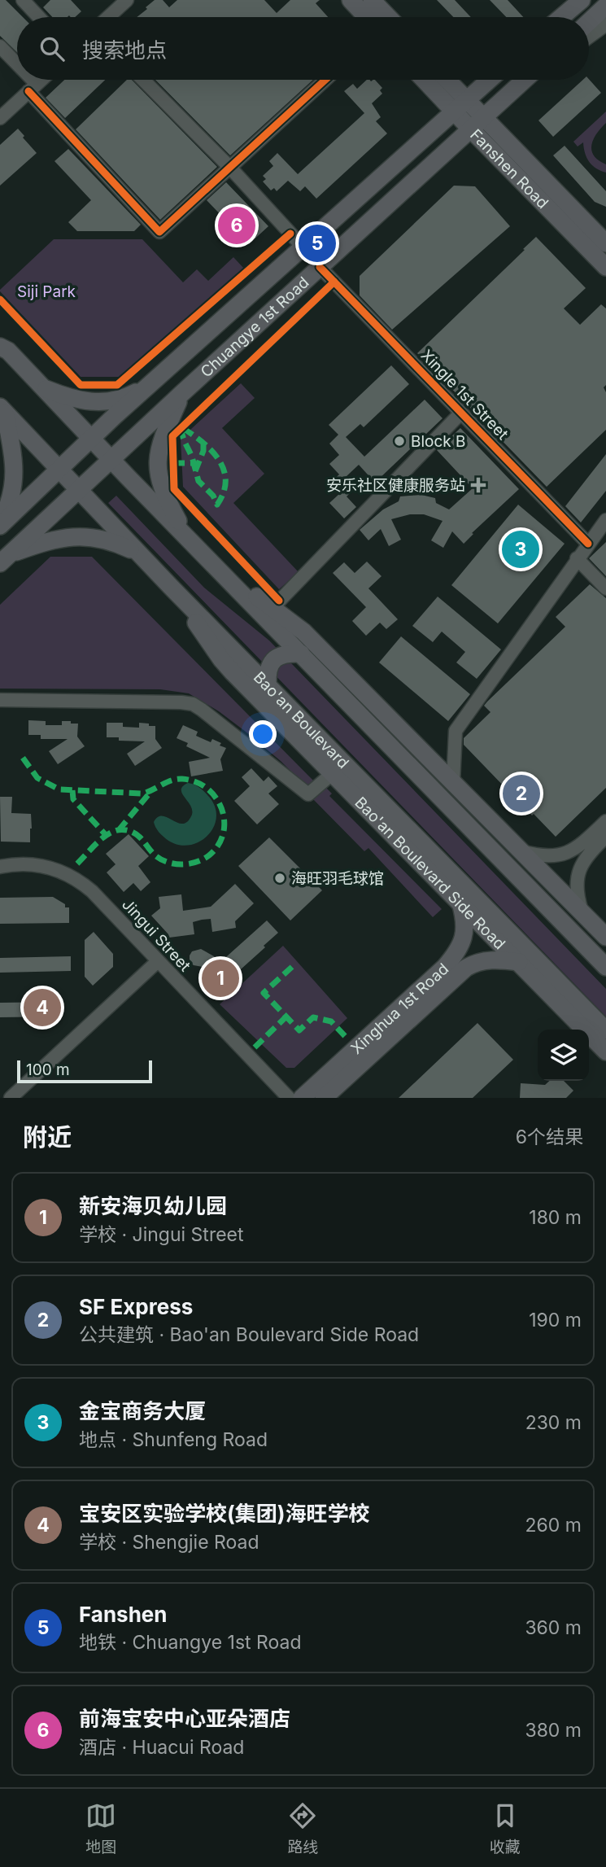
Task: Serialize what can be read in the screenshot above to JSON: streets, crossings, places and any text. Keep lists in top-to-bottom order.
{
  "streets": {
    "main road": [
      "Fanshen Road",
      "Chuangye 1st Road",
      "Bao'an Boulevard",
      "Bao'an Boulevard Side Road",
      "Xinghua 1st Road"
    ],
    "street": ["Xingle 1st Street", "Jingui Street"]
  },
  "crossings": [
    ["Fanshen Road", "Chuangye 1st Road"],
    ["Chuangye 1st Road", "Xingle 1st Street"],
    ["Chuangye 1st Road", "Bao'an Boulevard"],
    ["Bao'an Boulevard", "Bao'an Boulevard Side Road"],
    ["Bao'an Boulevard", "Xinghua 1st Road"],
    ["Bao'an Boulevard Side Road", "Xinghua 1st Road"]
  ],
  "parks": ["Siji Park"],
  "places": {
    "other": ["Block B", "海旺羽毛球馆"],
    "health": ["安乐社区健康服务站"]
  },
  "scale_bar": "100 m",
  "page": {
    "search": "搜索地点",
    "pins": [
      "6",
      "5",
      "3",
      "2",
      "1",
      "4"
    ],
    "scale": "100 m",
    "heading": ["附近", "6个结果"],
    "list": [
      {
        "mark": "1",
        "name": "新安海贝幼儿园",
        "note": "学校 · Jingui Street",
        "value": "180 m"
      },
      {
        "mark": "2",
        "name": "SF Express",
        "note": "公共建筑 · Bao'an Boulevard Side Road",
        "value": "190 m"
      },
      {
        "mark": "3",
        "name": "金宝商务大厦",
        "note": "地点 · Shunfeng Road",
        "value": "230 m"
      },
      {
        "mark": "4",
        "name": "宝安区实验学校(集团)海旺学校",
        "note": "学校 · Shengjie Road",
        "value": "260 m"
      },
      {
        "mark": "5",
        "name": "Fanshen",
        "note": "地铁 · Chuangye 1st Road",
        "value": "360 m"
      },
      {
        "mark": "6",
        "name": "前海宝安中心亚朵酒店",
        "note": "酒店 · Huacui Road",
        "value": "380 m"
      }
    ],
    "nav": ["地图", "路线", "收藏"]
  }
}
